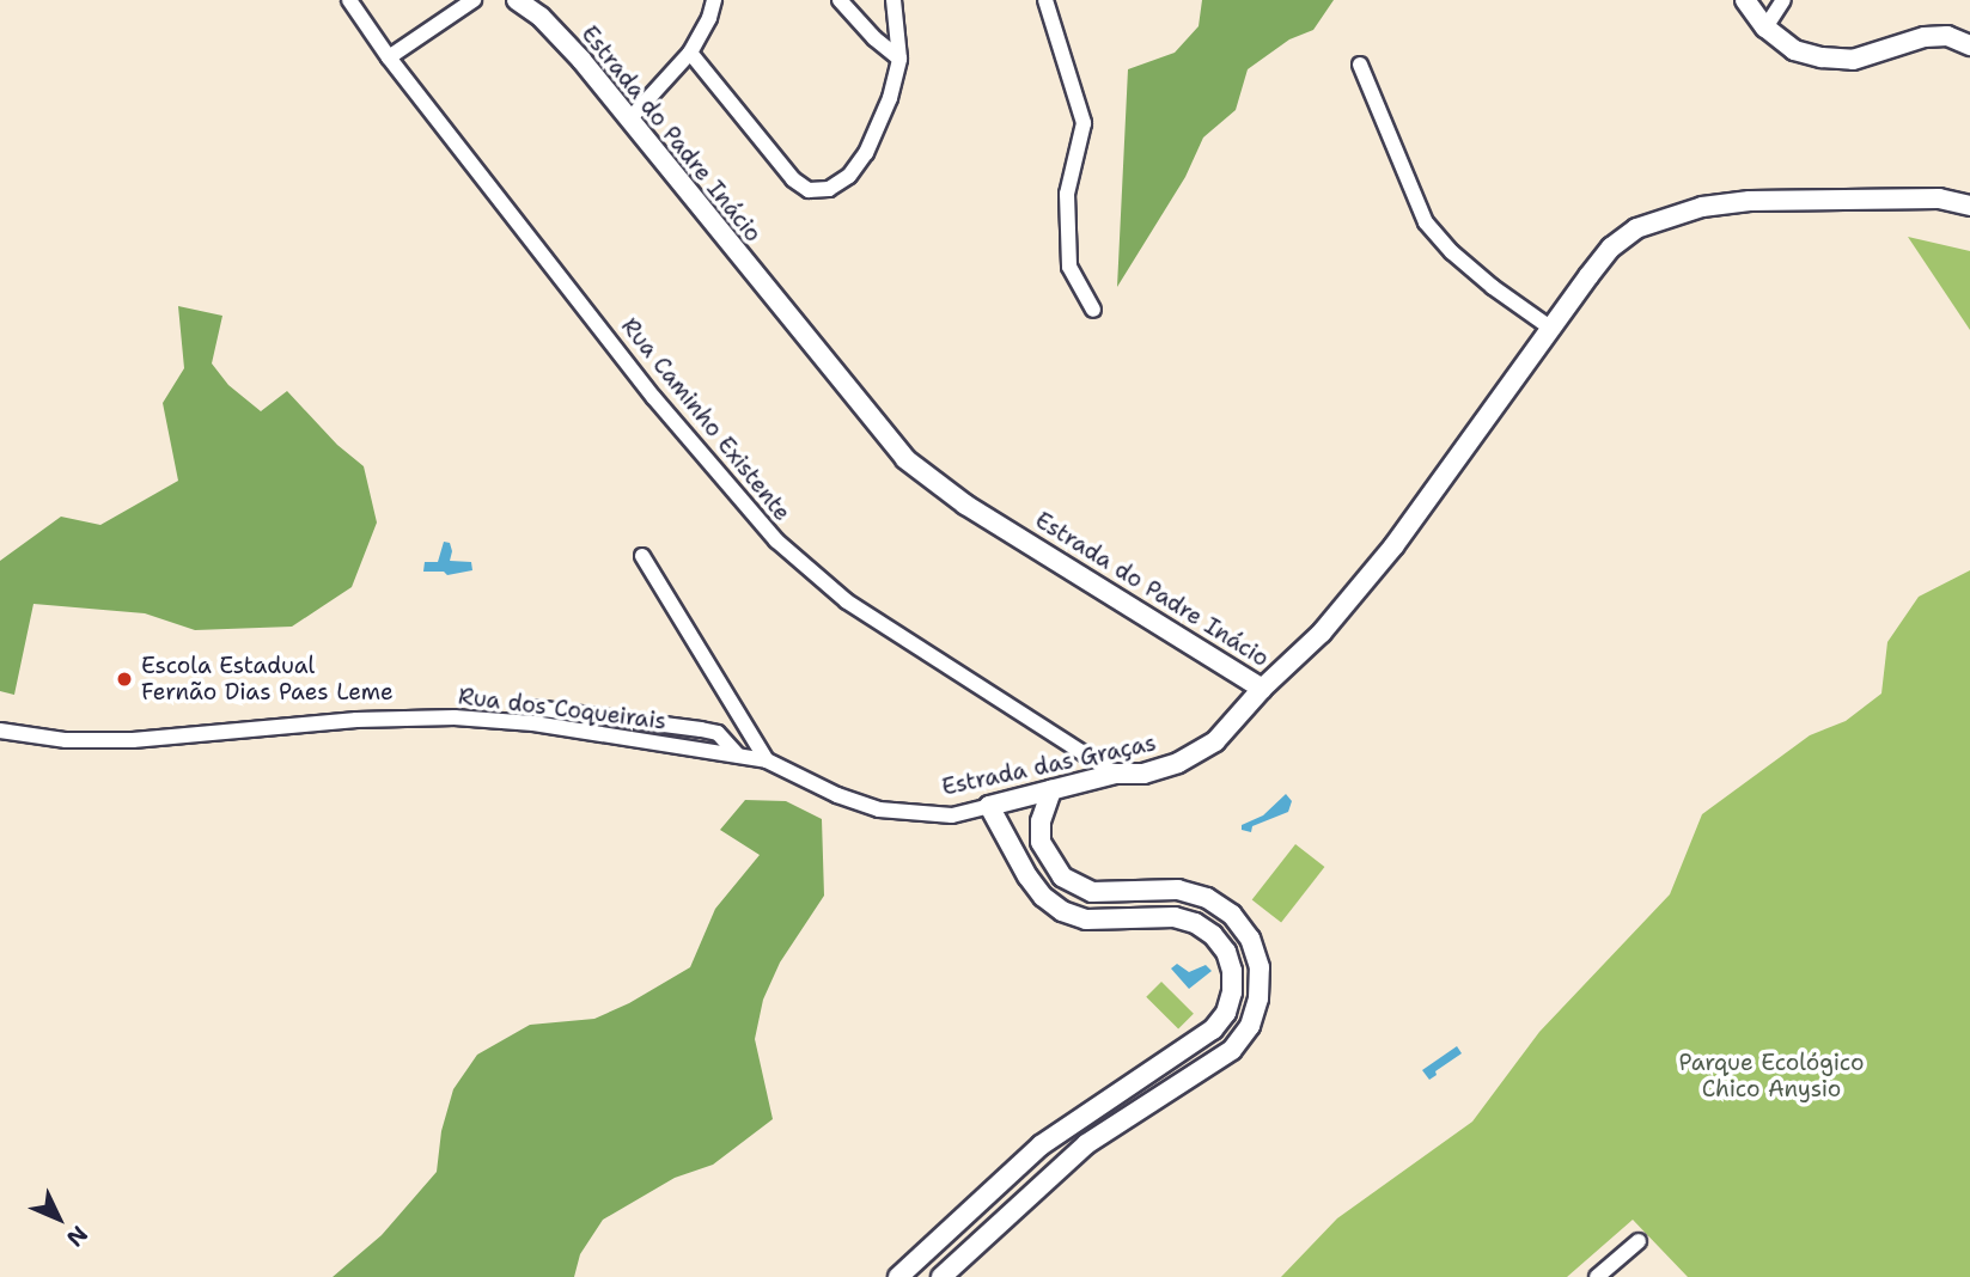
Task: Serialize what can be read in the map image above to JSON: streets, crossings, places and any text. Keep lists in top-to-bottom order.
{
  "streets": {
    "street": [
      "Estrada do Padre Inácio",
      "Rua Caminho Existente",
      "Rua dos Coqueirais",
      "Estrada das Graças"
    ]
  },
  "crossings": [
    ["Estrada do Padre Inácio", "Estrada das Graças"],
    ["Rua Caminho Existente", "Estrada das Graças"],
    ["Rua dos Coqueirais", "Estrada das Graças"]
  ],
  "parks": ["Parque Ecológico Chico Anysio"],
  "places": ["Escola Estadual Fernão Dias Paes Leme"],
  "north": "bottom right"
}
